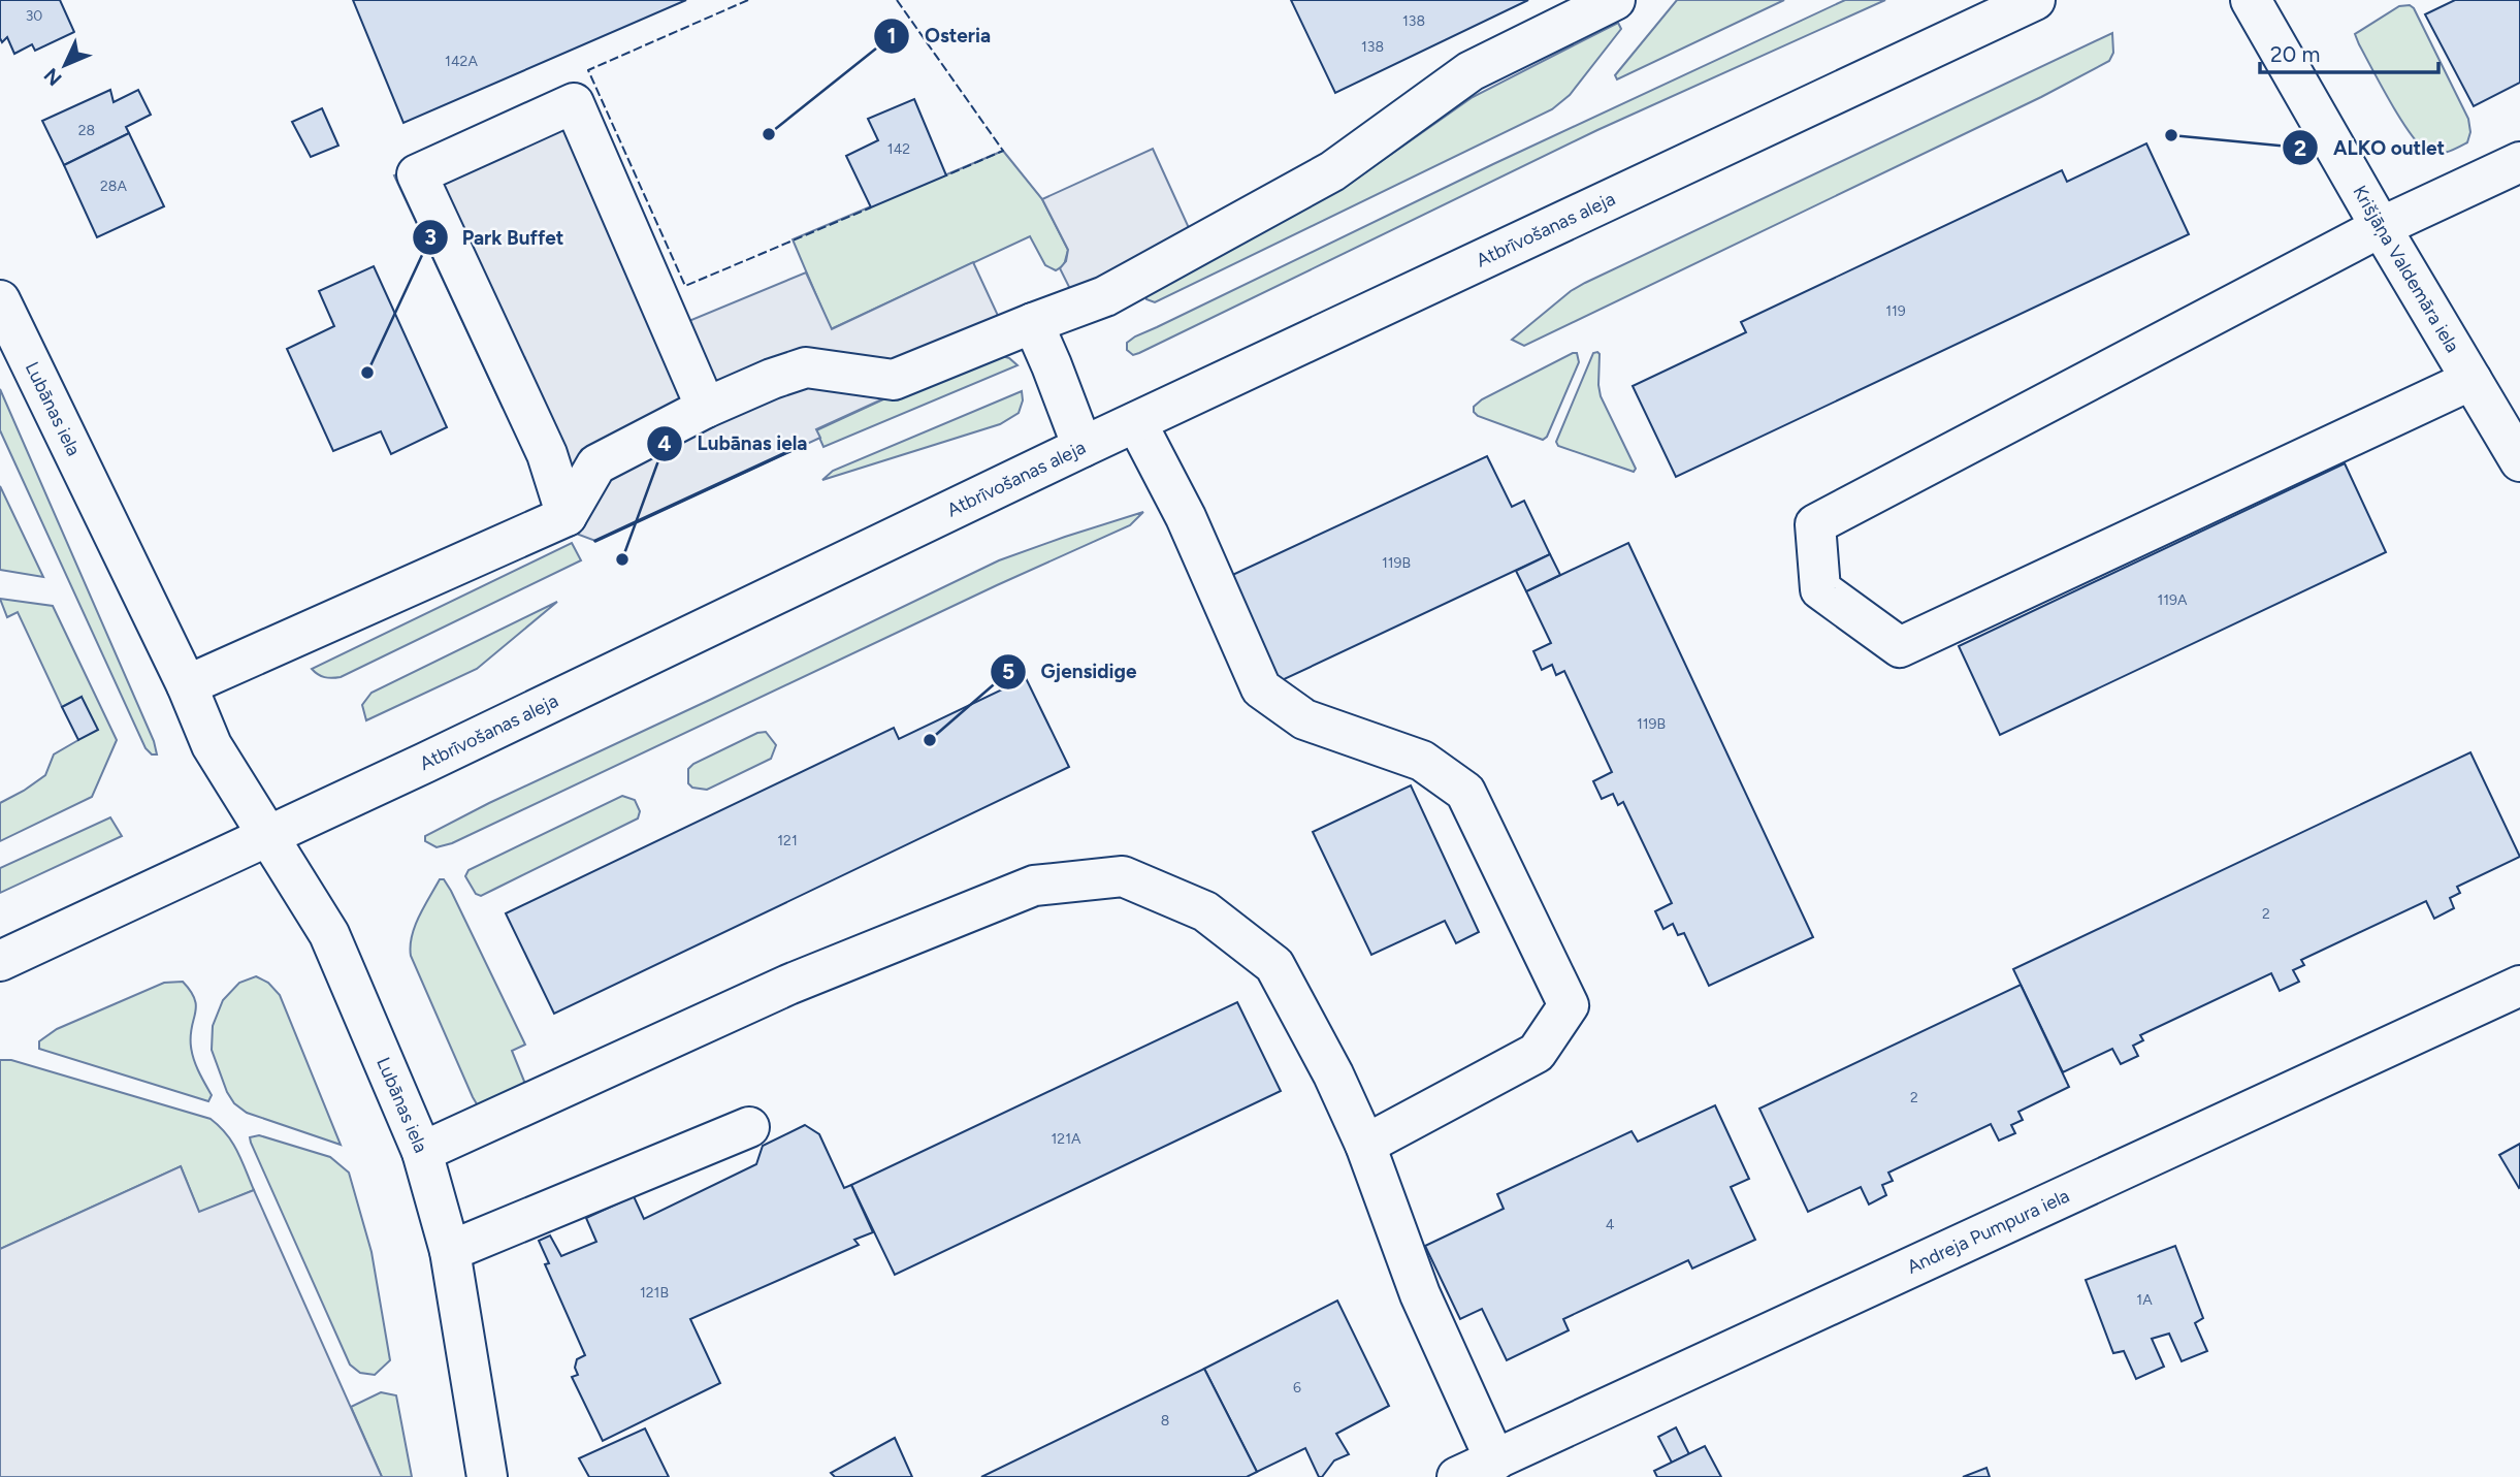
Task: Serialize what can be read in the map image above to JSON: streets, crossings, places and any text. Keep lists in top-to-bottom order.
{
  "streets": {
    "street": [
      "Atbrīvošanas aleja",
      "Krišjāņa Valdemāra iela",
      "Lubānas iela",
      "Andreja Pumpura iela"
    ]
  },
  "crossings": [
    ["Atbrīvošanas aleja", "Lubānas iela"]
  ],
  "places": [
    "Osteria",
    "ALKO outlet",
    "Park Buffet",
    "Lubānas iela",
    "Gjensidige"
  ],
  "house_numbers": [
    "30",
    "138",
    "138",
    "142A",
    "28",
    "142",
    "28A",
    "119",
    "119B",
    "119A",
    "119B",
    "121",
    "2",
    "2",
    "121A",
    "4",
    "121B",
    "1A",
    "6",
    "8"
  ],
  "scale_bar": "20 m",
  "north": "bottom left"
}
